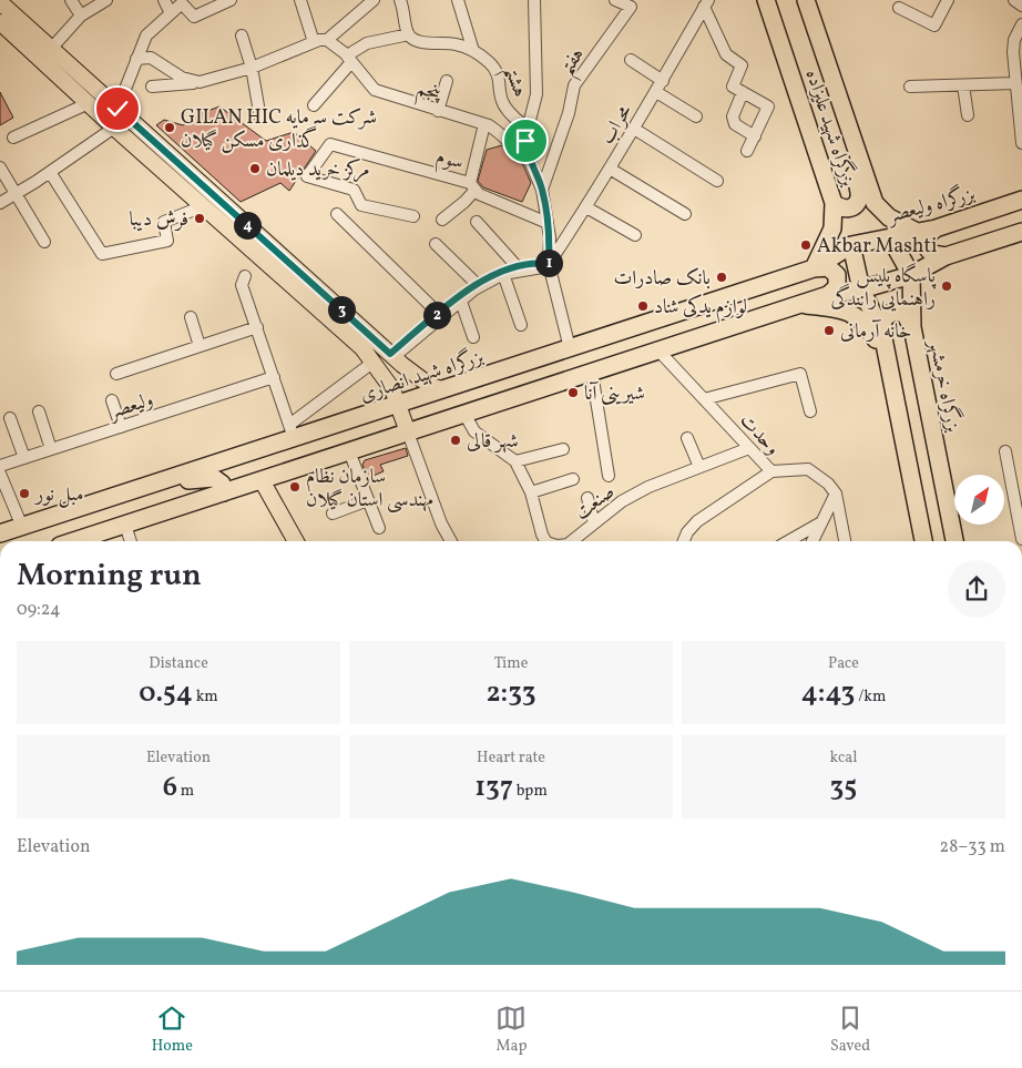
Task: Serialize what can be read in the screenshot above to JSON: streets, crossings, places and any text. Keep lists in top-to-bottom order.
{
  "streets": {
    "highway": [
      "بزرگراه شهید علیزاده",
      "بزرگراه ولیعصر",
      "بزرگراه شهید انصاری",
      "بزرگراه خرمشهر"
    ],
    "street": [
      "هفتم",
      "هشتم",
      "پنجم",
      "محراب",
      "سوم",
      "ولیعصر",
      "وحدت",
      "صنعت"
    ]
  },
  "crossings": [
    ["بزرگراه شهید علیزاده", "بزرگراه ولیعصر"],
    ["بزرگراه شهید علیزاده", "بزرگراه شهید انصاری"],
    ["بزرگراه ولیعصر", "بزرگراه شهید انصاری"],
    ["بزرگراه ولیعصر", "بزرگراه خرمشهر"],
    ["بزرگراه شهید انصاری", "بزرگراه خرمشهر"],
    ["بزرگراه شهید انصاری", "وحدت"],
    ["بزرگراه شهید انصاری", "صنعت"],
    ["وحدت", "صنعت"]
  ],
  "places": [
    "GILAN HIC شرکت سرمایه گذاری مسکن گیلان",
    "مرکز خرید دیلمان",
    "فرش دیبا",
    "Akbar Mashti",
    "بانک صادرات",
    "پاسگاه پلیس راهنمایی رانندگی",
    "لوازم یدکی شاد",
    "خانه آرمانی",
    "شیرینی آنا",
    "شهر قالی",
    "سازمان نظام مهندسی استان گیلان",
    "مبل نور"
  ],
  "north": "top right",
  "page": {
    "pins": [
      "4",
      "1",
      "3",
      "2"
    ],
    "heading": ["Morning run", "09:24"],
    "stats": [
      ["Distance", "0.54 km"],
      ["Time", "2:33"],
      ["Pace", "4:43 /km"],
      ["Elevation", "6 m"],
      ["Heart rate", "137 bpm"],
      ["kcal", "35"]
    ],
    "chart": ["Elevation", "28–33 m"],
    "tabs": ["Home", "Map", "Saved"]
  }
}
